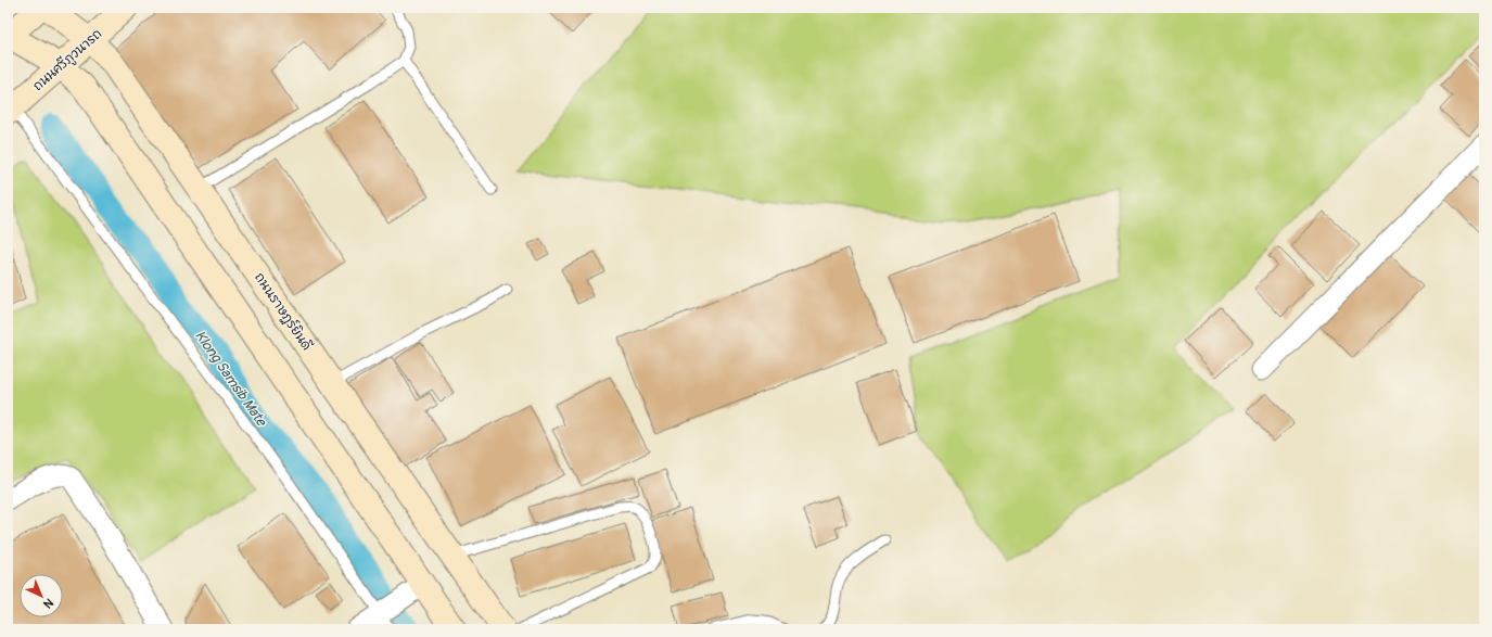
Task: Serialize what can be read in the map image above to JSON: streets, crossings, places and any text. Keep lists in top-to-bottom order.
{
  "streets": {
    "main road": ["ถนนศรีภูวนารถ", "ถนนราษฎร์ยินดี"]
  },
  "crossings": [
    ["ถนนศรีภูวนารถ", "ถนนราษฎร์ยินดี"]
  ],
  "water": ["Klong Samsib Mate"],
  "north": "bottom right"
}
